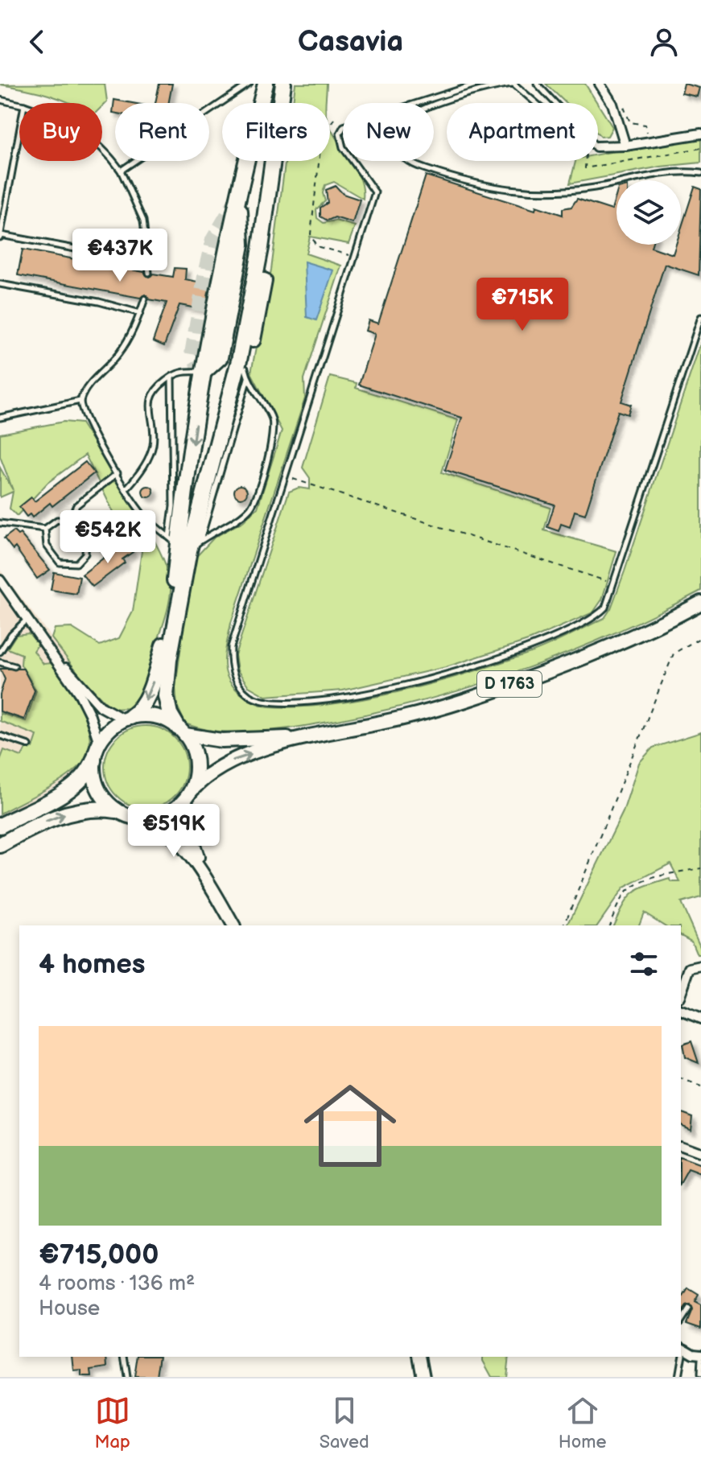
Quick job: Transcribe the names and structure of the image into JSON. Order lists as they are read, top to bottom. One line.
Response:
{"streets":{"main road":["D 1763"]},"page":{"header":"Casavia","chip":["Buy","Rent","Filters","New","Apartment"],"price":["€437K","€715K","€542K","€519K"],"heading":"4 homes","list":[{"name":"€715,000","note":"4 rooms · 136 m² · House"}],"tabs":["Map","Saved","Home"]}}
